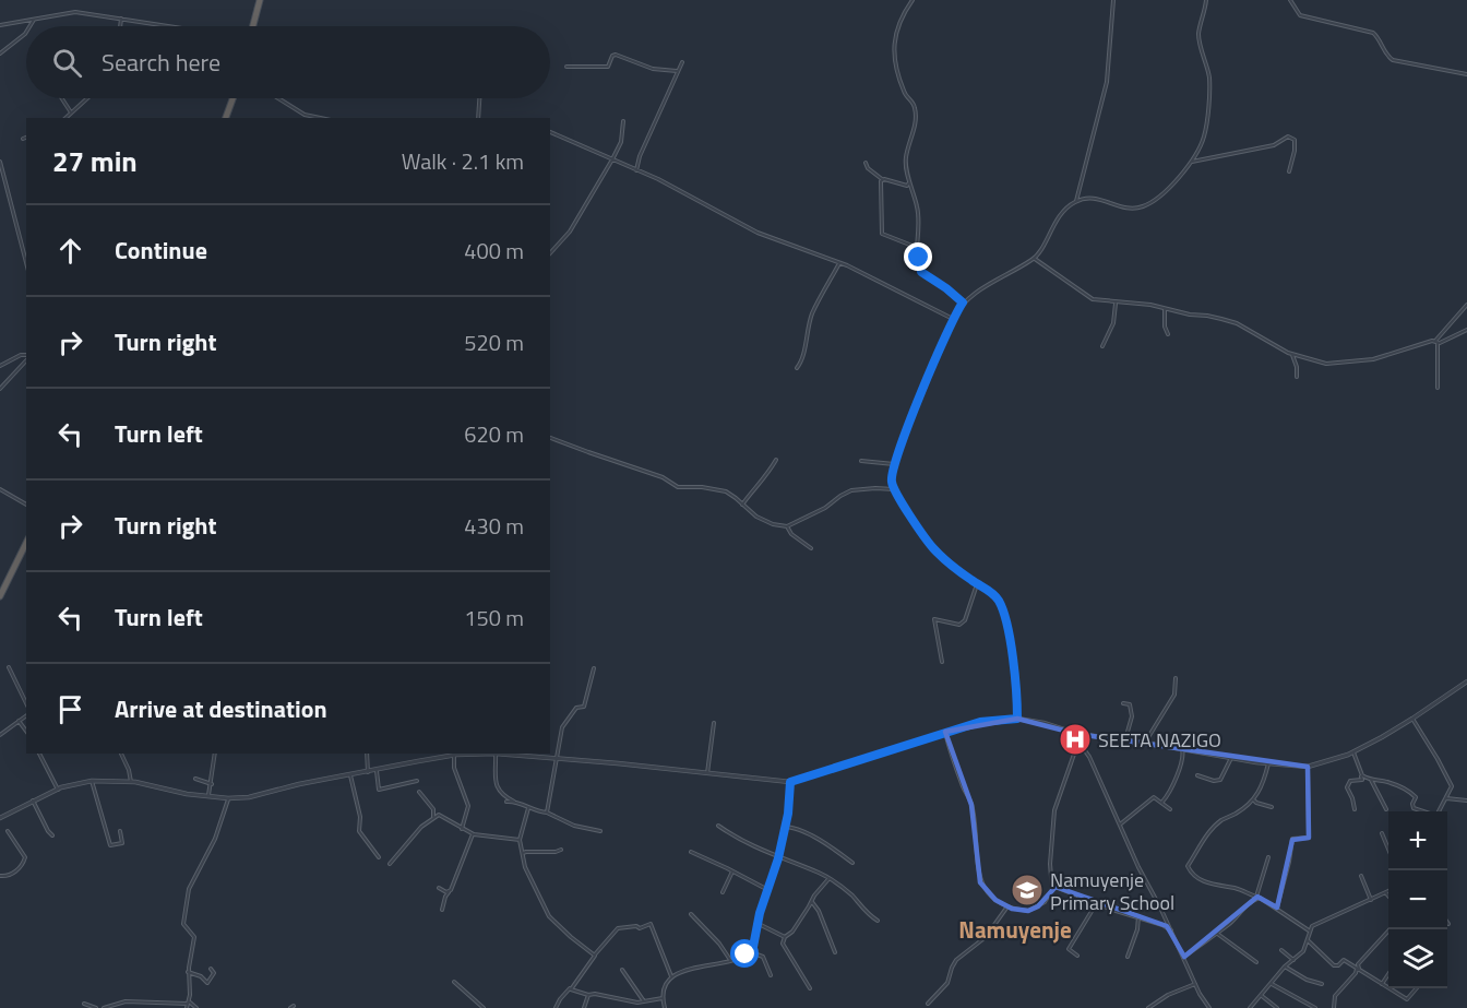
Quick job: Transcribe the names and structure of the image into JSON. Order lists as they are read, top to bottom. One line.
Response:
{"districts":["Namuyenje"],"places":{"hospital":["SEETA NAZIGO"],"school or university":["Namuyenje Primary School"]},"page":{"search":"Search here","heading":["27 min","Walk · 2.1 km"],"list":[["Continue","400 m"],["Turn right","520 m"],["Turn left","620 m"],["Turn right","430 m"],["Turn left","150 m"],"Arrive at destination"],"map_buttons":["+","−"]}}
